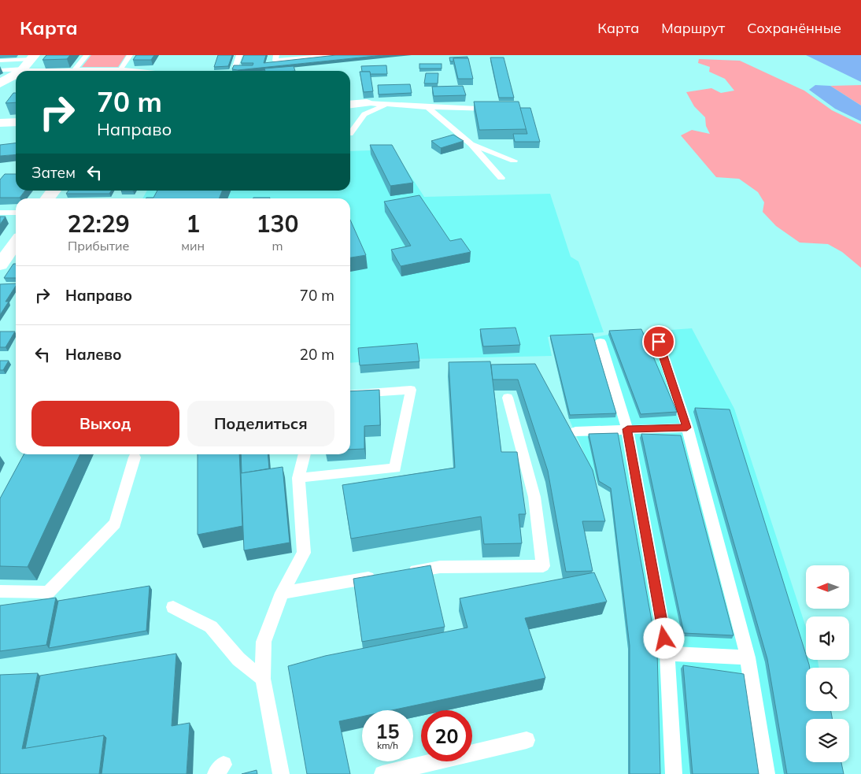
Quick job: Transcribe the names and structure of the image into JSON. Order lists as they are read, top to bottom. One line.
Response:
{"north":"left","page":{"header":"Карта","nav":["Карта","Маршрут","Сохранённые"],"turn":["70 m","Направо"],"then":"Затем","eta":["22:29","Прибытие","1","мин","130","m"],"list":[{"name":"Направо","value":"70 m"},{"name":"Налево","value":"20 m"}],"buttons":["Выход","Поделиться"],"speed":"15 km/h","limit":"20"}}
